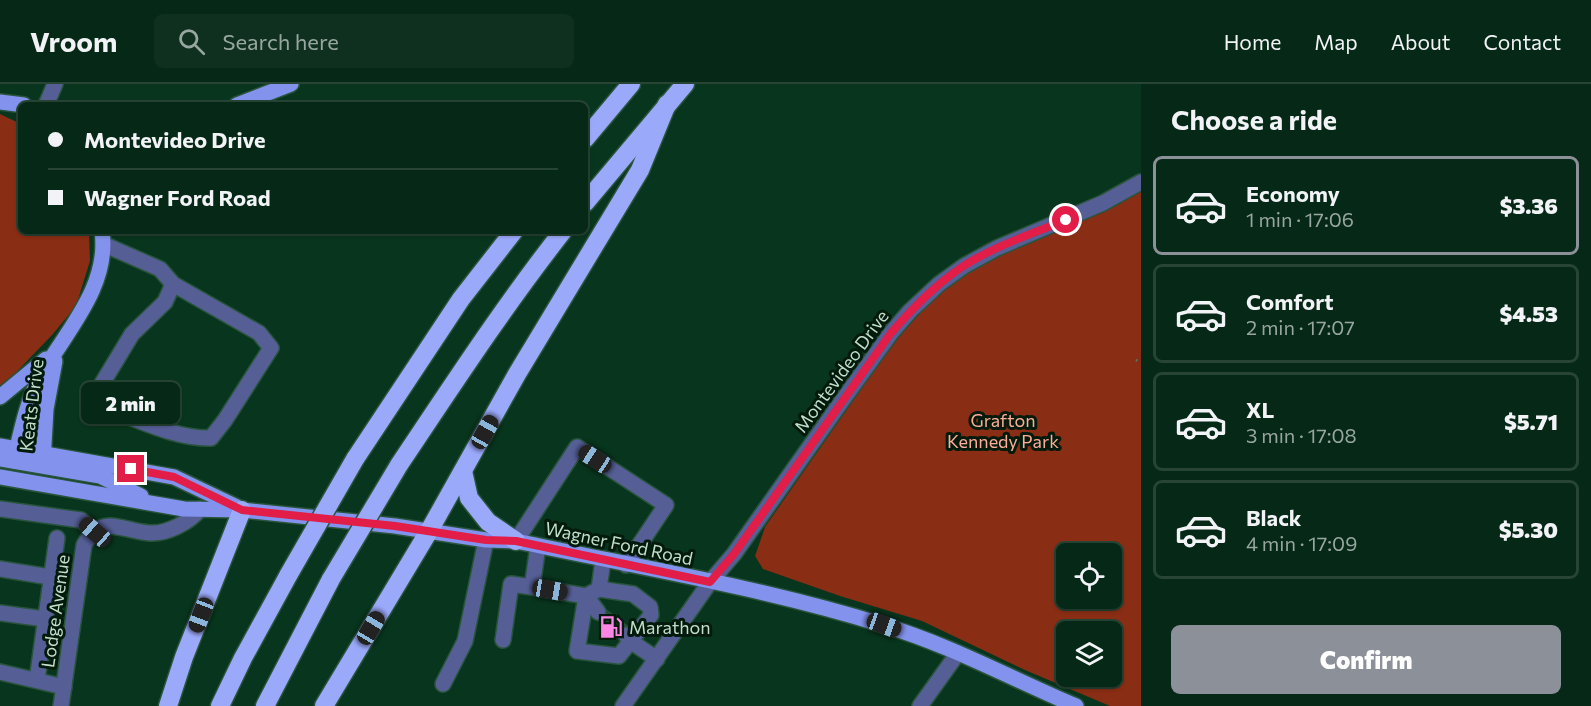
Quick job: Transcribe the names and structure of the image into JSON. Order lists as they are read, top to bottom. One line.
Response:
{"streets":{"main road":["Keats Drive","Wagner Ford Road"],"street":["Montevideo Drive","Lodge Avenue"]},"crossings":[["Montevideo Drive","Wagner Ford Road"],["Keats Drive","Wagner Ford Road"]],"parks":["Grafton Kennedy Park"],"places":{"fuel station":["Marathon"]},"page":{"header":"Vroom","search":"Search here","nav":["Home","Map","About","Contact"],"heading":"Choose a ride","banner":["Montevideo Drive","Wagner Ford Road"],"list":[{"name":"Economy","note":"1 min · 17:06","value":"$3.36"},{"name":"Comfort","note":"2 min · 17:07","value":"$4.53"},{"name":"XL","note":"3 min · 17:08","value":"$5.71"},{"name":"Black","note":"4 min · 17:09","value":"$5.30"}],"bubble":"2 min","buttons":"Confirm"}}
